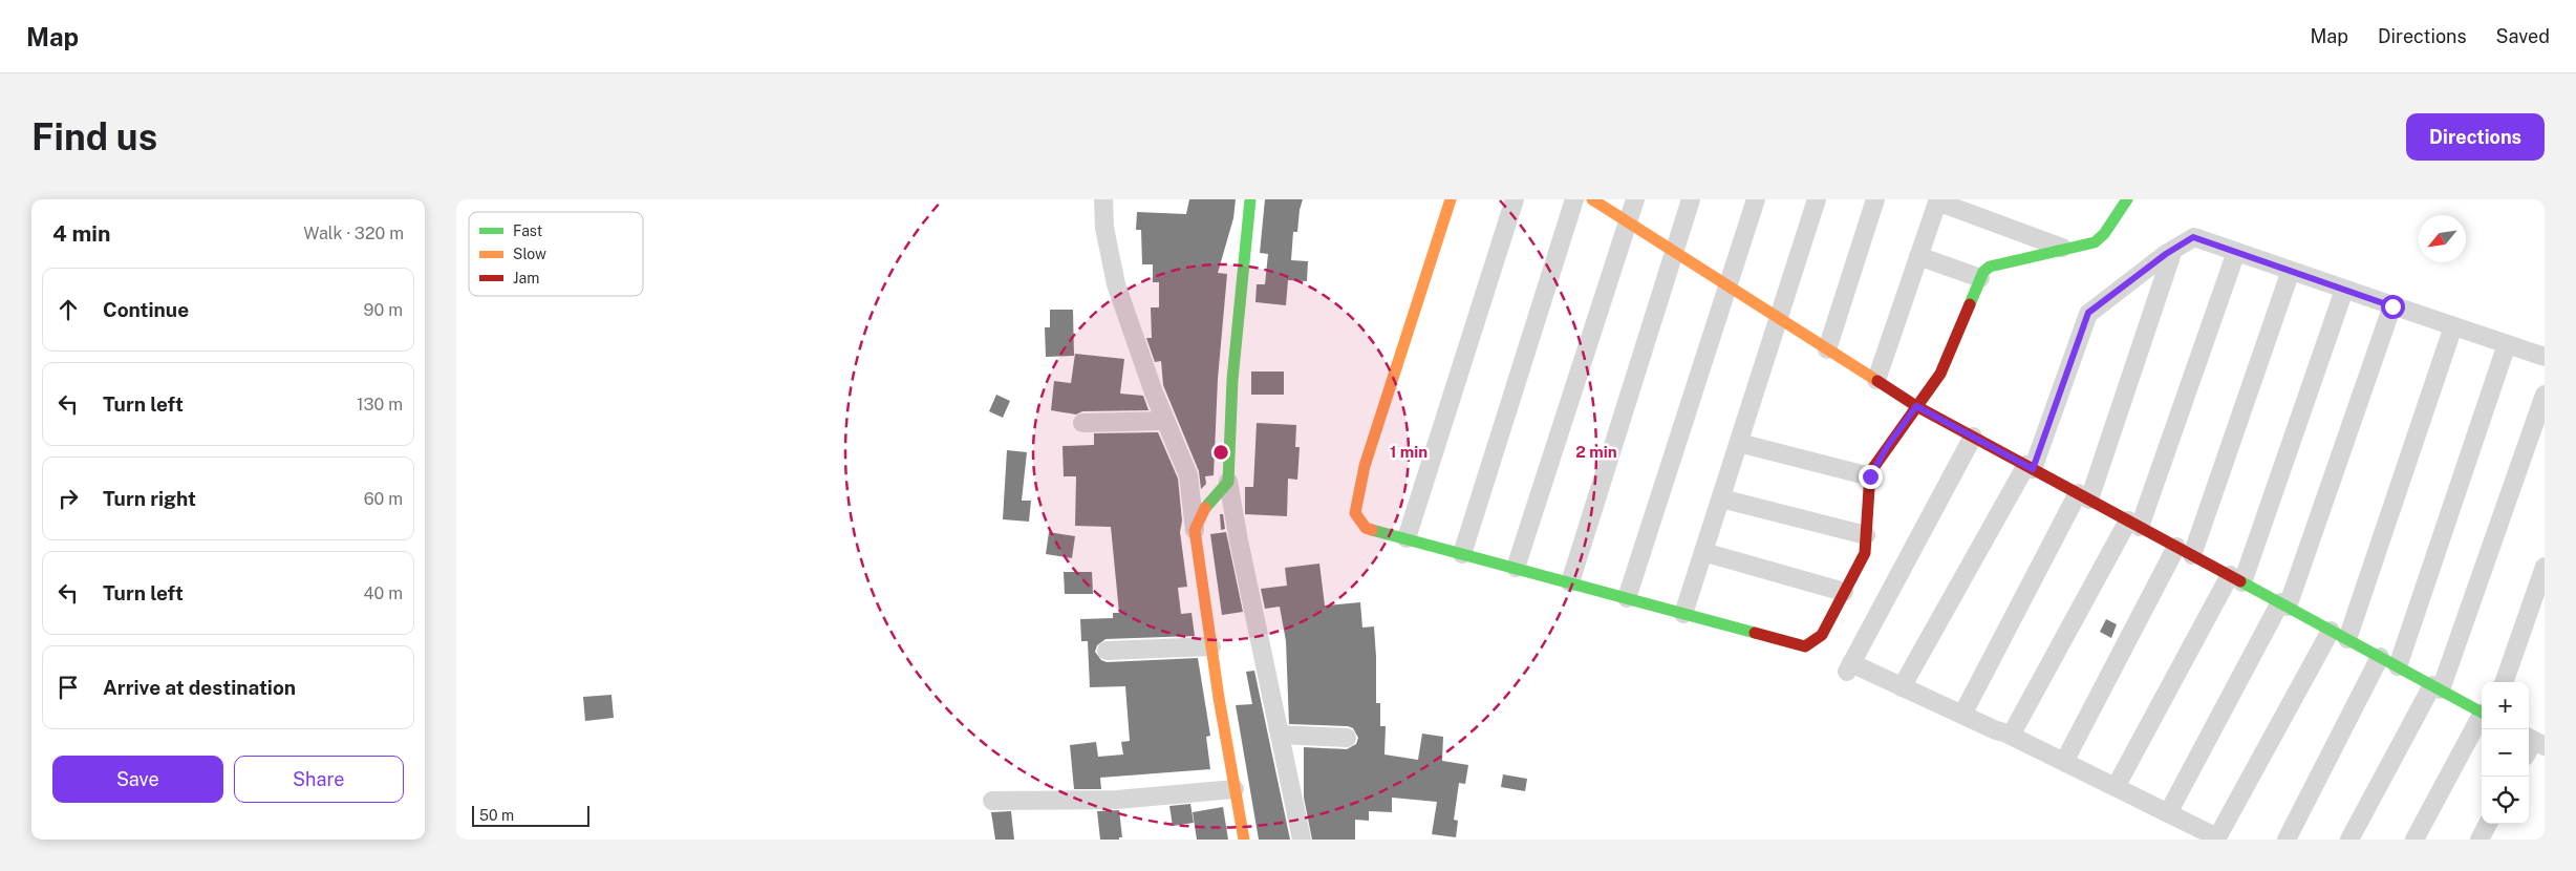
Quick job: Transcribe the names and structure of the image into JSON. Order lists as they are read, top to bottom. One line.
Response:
{"legend":["Fast","Slow","Jam"],"scale_bar":"50 m","north":"bottom left","page":{"header":"Map","nav":["Map","Directions","Saved"],"buttons":["Directions",["Save","Share"]],"title":"Find us","heading":["4 min","Walk · 320 m"],"list":[["Continue","90 m"],["Turn left","130 m"],["Turn right","60 m"],["Turn left","40 m"],"Arrive at destination"],"map_buttons":["+","−"],"scale":"50 m"},"rings":["1 min","2 min"]}
